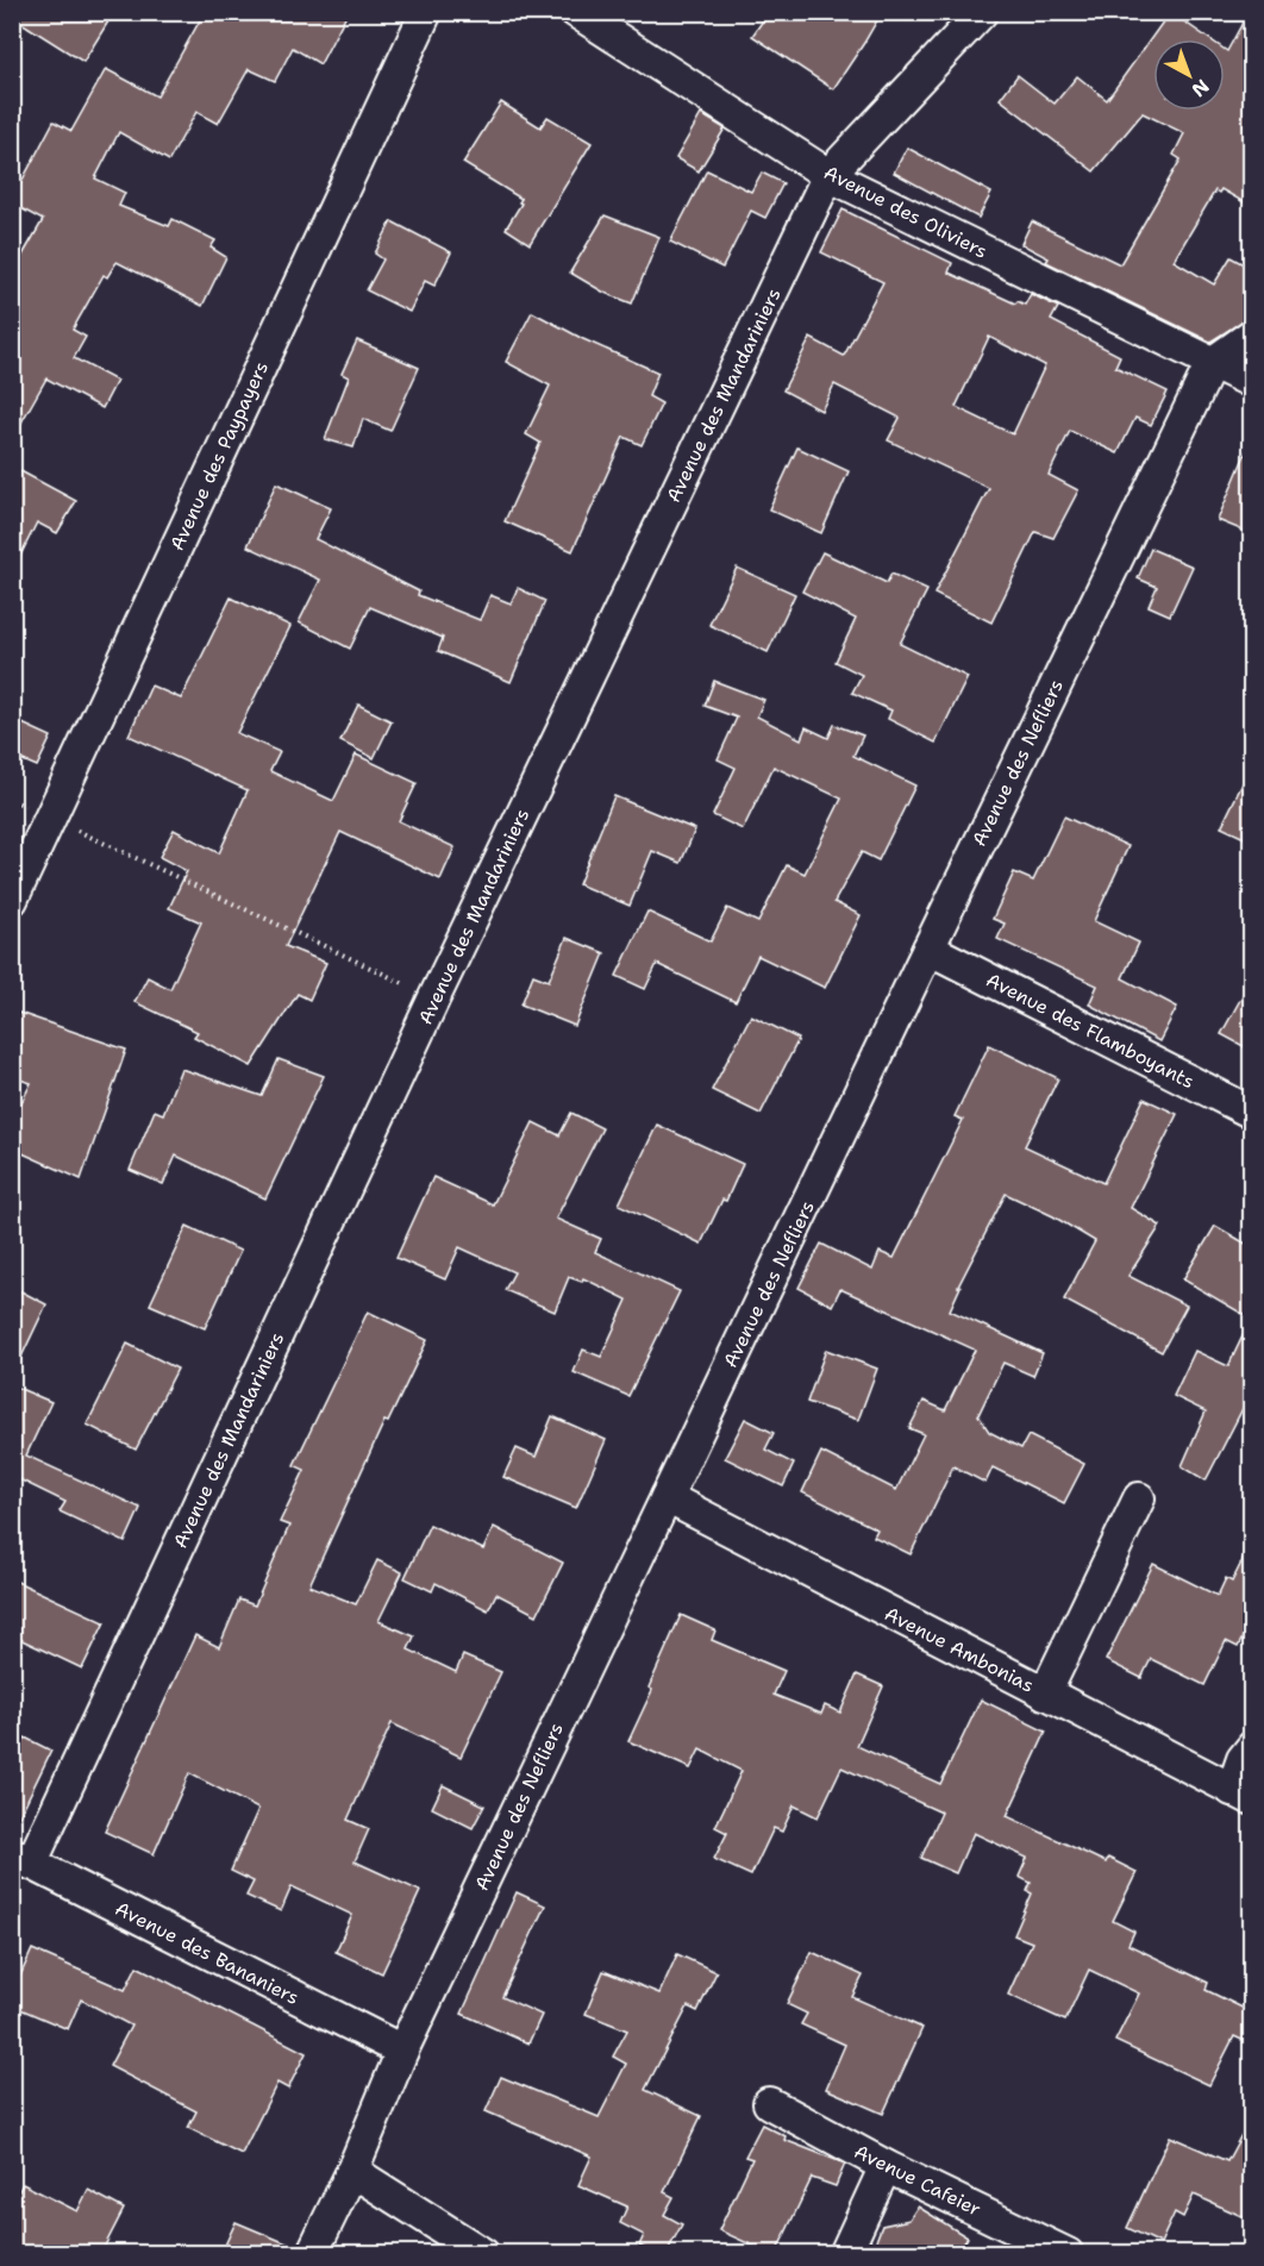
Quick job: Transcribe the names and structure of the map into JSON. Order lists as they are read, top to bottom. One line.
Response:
{"streets":{"street":["Avenue des Oliviers","Avenue des Mandariniers","Avenue des Paypayers","Avenue des Nefliers","Avenue des Flamboyants","Avenue Ambonias","Avenue des Bananiers","Avenue Cafeier"]},"crossings":[["Avenue des Oliviers","Avenue des Mandariniers"],["Avenue des Oliviers","Avenue des Nefliers"],["Avenue des Mandariniers","Avenue des Bananiers"],["Avenue des Nefliers","Avenue des Flamboyants"],["Avenue des Nefliers","Avenue Ambonias"],["Avenue des Nefliers","Avenue des Bananiers"]],"north":"bottom right"}
